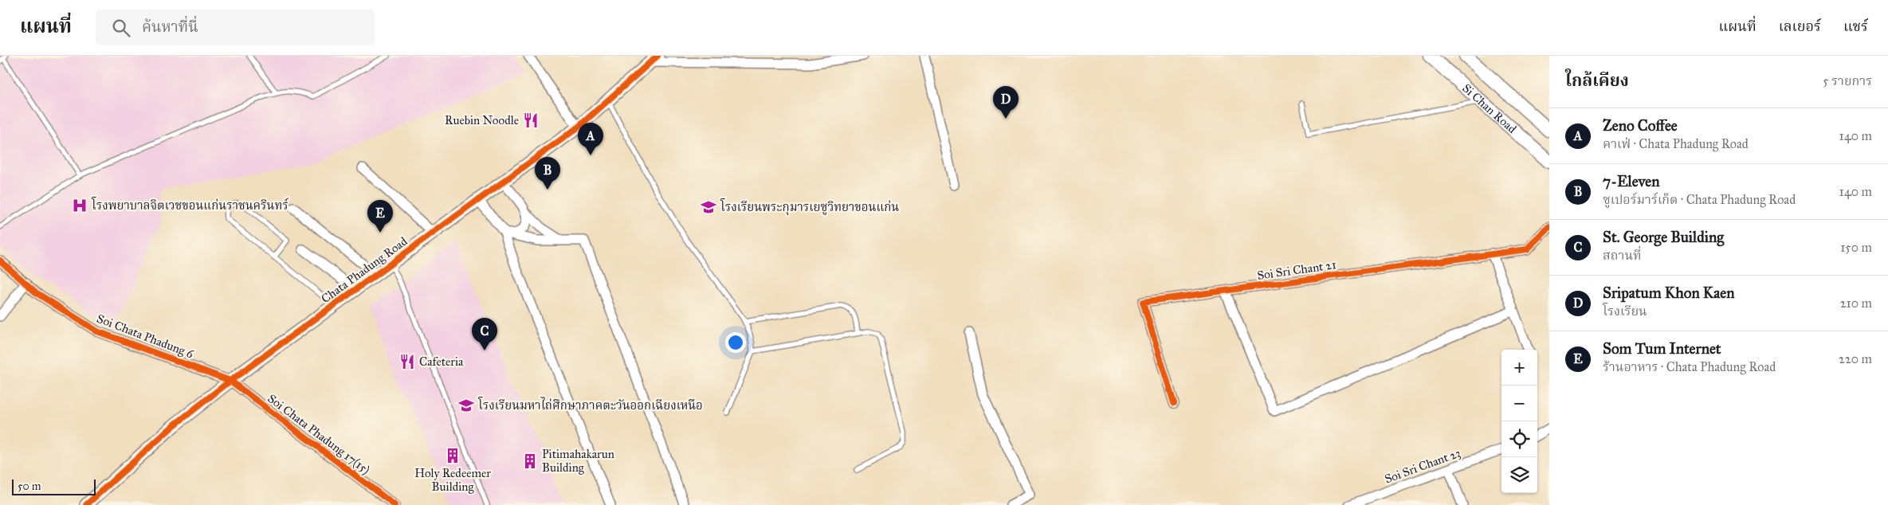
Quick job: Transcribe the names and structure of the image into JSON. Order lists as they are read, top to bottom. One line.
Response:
{"streets":{"main road":["Si Chan Road"],"street":["Chata Phadung Road","Soi Sri Chant 21","Soi Chata Phadung 6","Soi Chata Phadung 17(15)","Soi Sri Chant 23"]},"crossings":[["Chata Phadung Road","Soi Chata Phadung 6"],["Chata Phadung Road","Soi Chata Phadung 17(15)"],["Soi Chata Phadung 6","Soi Chata Phadung 17(15)"]],"places":{"restaurant":["Ruebin Noodle","Cafeteria"],"hospital":["โรงพยาบาลจิตเวชขอนแก่นราชนครินทร์"],"school or university":["โรงเรียนพระกุมารเยซูวิทยาขอนแก่น","โรงเรียนมหาไถ่ศึกษาภาคตะวันออกเฉียงเหนือ"],"building":["Holy Redeemer Building","Pitimahakarun Building"]},"scale_bar":"50 m","page":{"header":"แผนที่","search":"ค้นหาที่นี่","nav":["แผนที่","เลเยอร์","แชร์"],"heading":["ใกล้เคียง","5 รายการ"],"pins":["D","A","B","E","C"],"list":[{"mark":"A","name":"Zeno Coffee","note":"คาเฟ่ · Chata Phadung Road","value":"140 m"},{"mark":"B","name":"7-Eleven","note":"ซูเปอร์มาร์เก็ต · Chata Phadung Road","value":"140 m"},{"mark":"C","name":"St. George Building","note":"สถานที่","value":"150 m"},{"mark":"D","name":"Sripatum Khon Kaen","note":"โรงเรียน","value":"210 m"},{"mark":"E","name":"Som Tum Internet","note":"ร้านอาหาร · Chata Phadung Road","value":"220 m"}],"map_buttons":["+","−"],"scale":"50 m"}}
